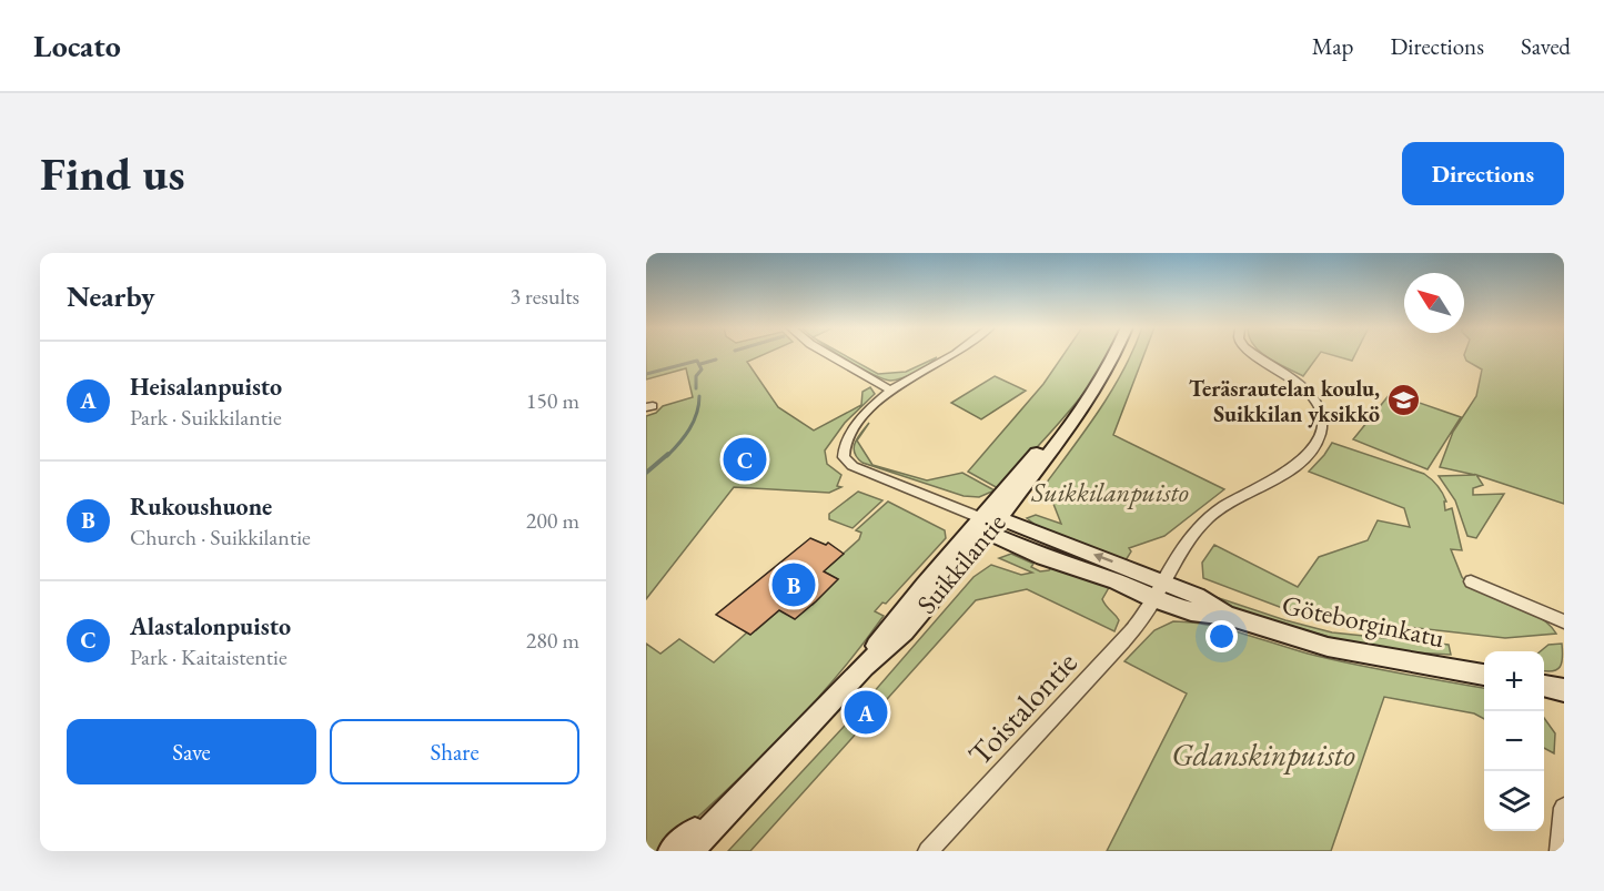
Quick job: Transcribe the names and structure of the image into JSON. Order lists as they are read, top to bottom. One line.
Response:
{"streets":{"main road":["Suikkilantie","Göteborginkatu"],"street":["Toistalontie"]},"crossings":[["Suikkilantie","Göteborginkatu"],["Göteborginkatu","Toistalontie"]],"parks":["Suikkilanpuisto","Gdanskinpuisto"],"places":{"school or university":["Teräsrautelan koulu, Suikkilan yksikkö"]},"north":"top left","page":{"header":"Locato","nav":["Map","Directions","Saved"],"buttons":["Directions",["Save","Share"]],"title":"Find us","heading":["Nearby","3 results"],"list":[{"mark":"A","name":"Heisalanpuisto","note":"Park · Suikkilantie","value":"150 m"},{"mark":"B","name":"Rukoushuone","note":"Church · Suikkilantie","value":"200 m"},{"mark":"C","name":"Alastalonpuisto","note":"Park · Kaitaistentie","value":"280 m"}],"pins":["C","B","A"],"map_buttons":["+","−"]}}
